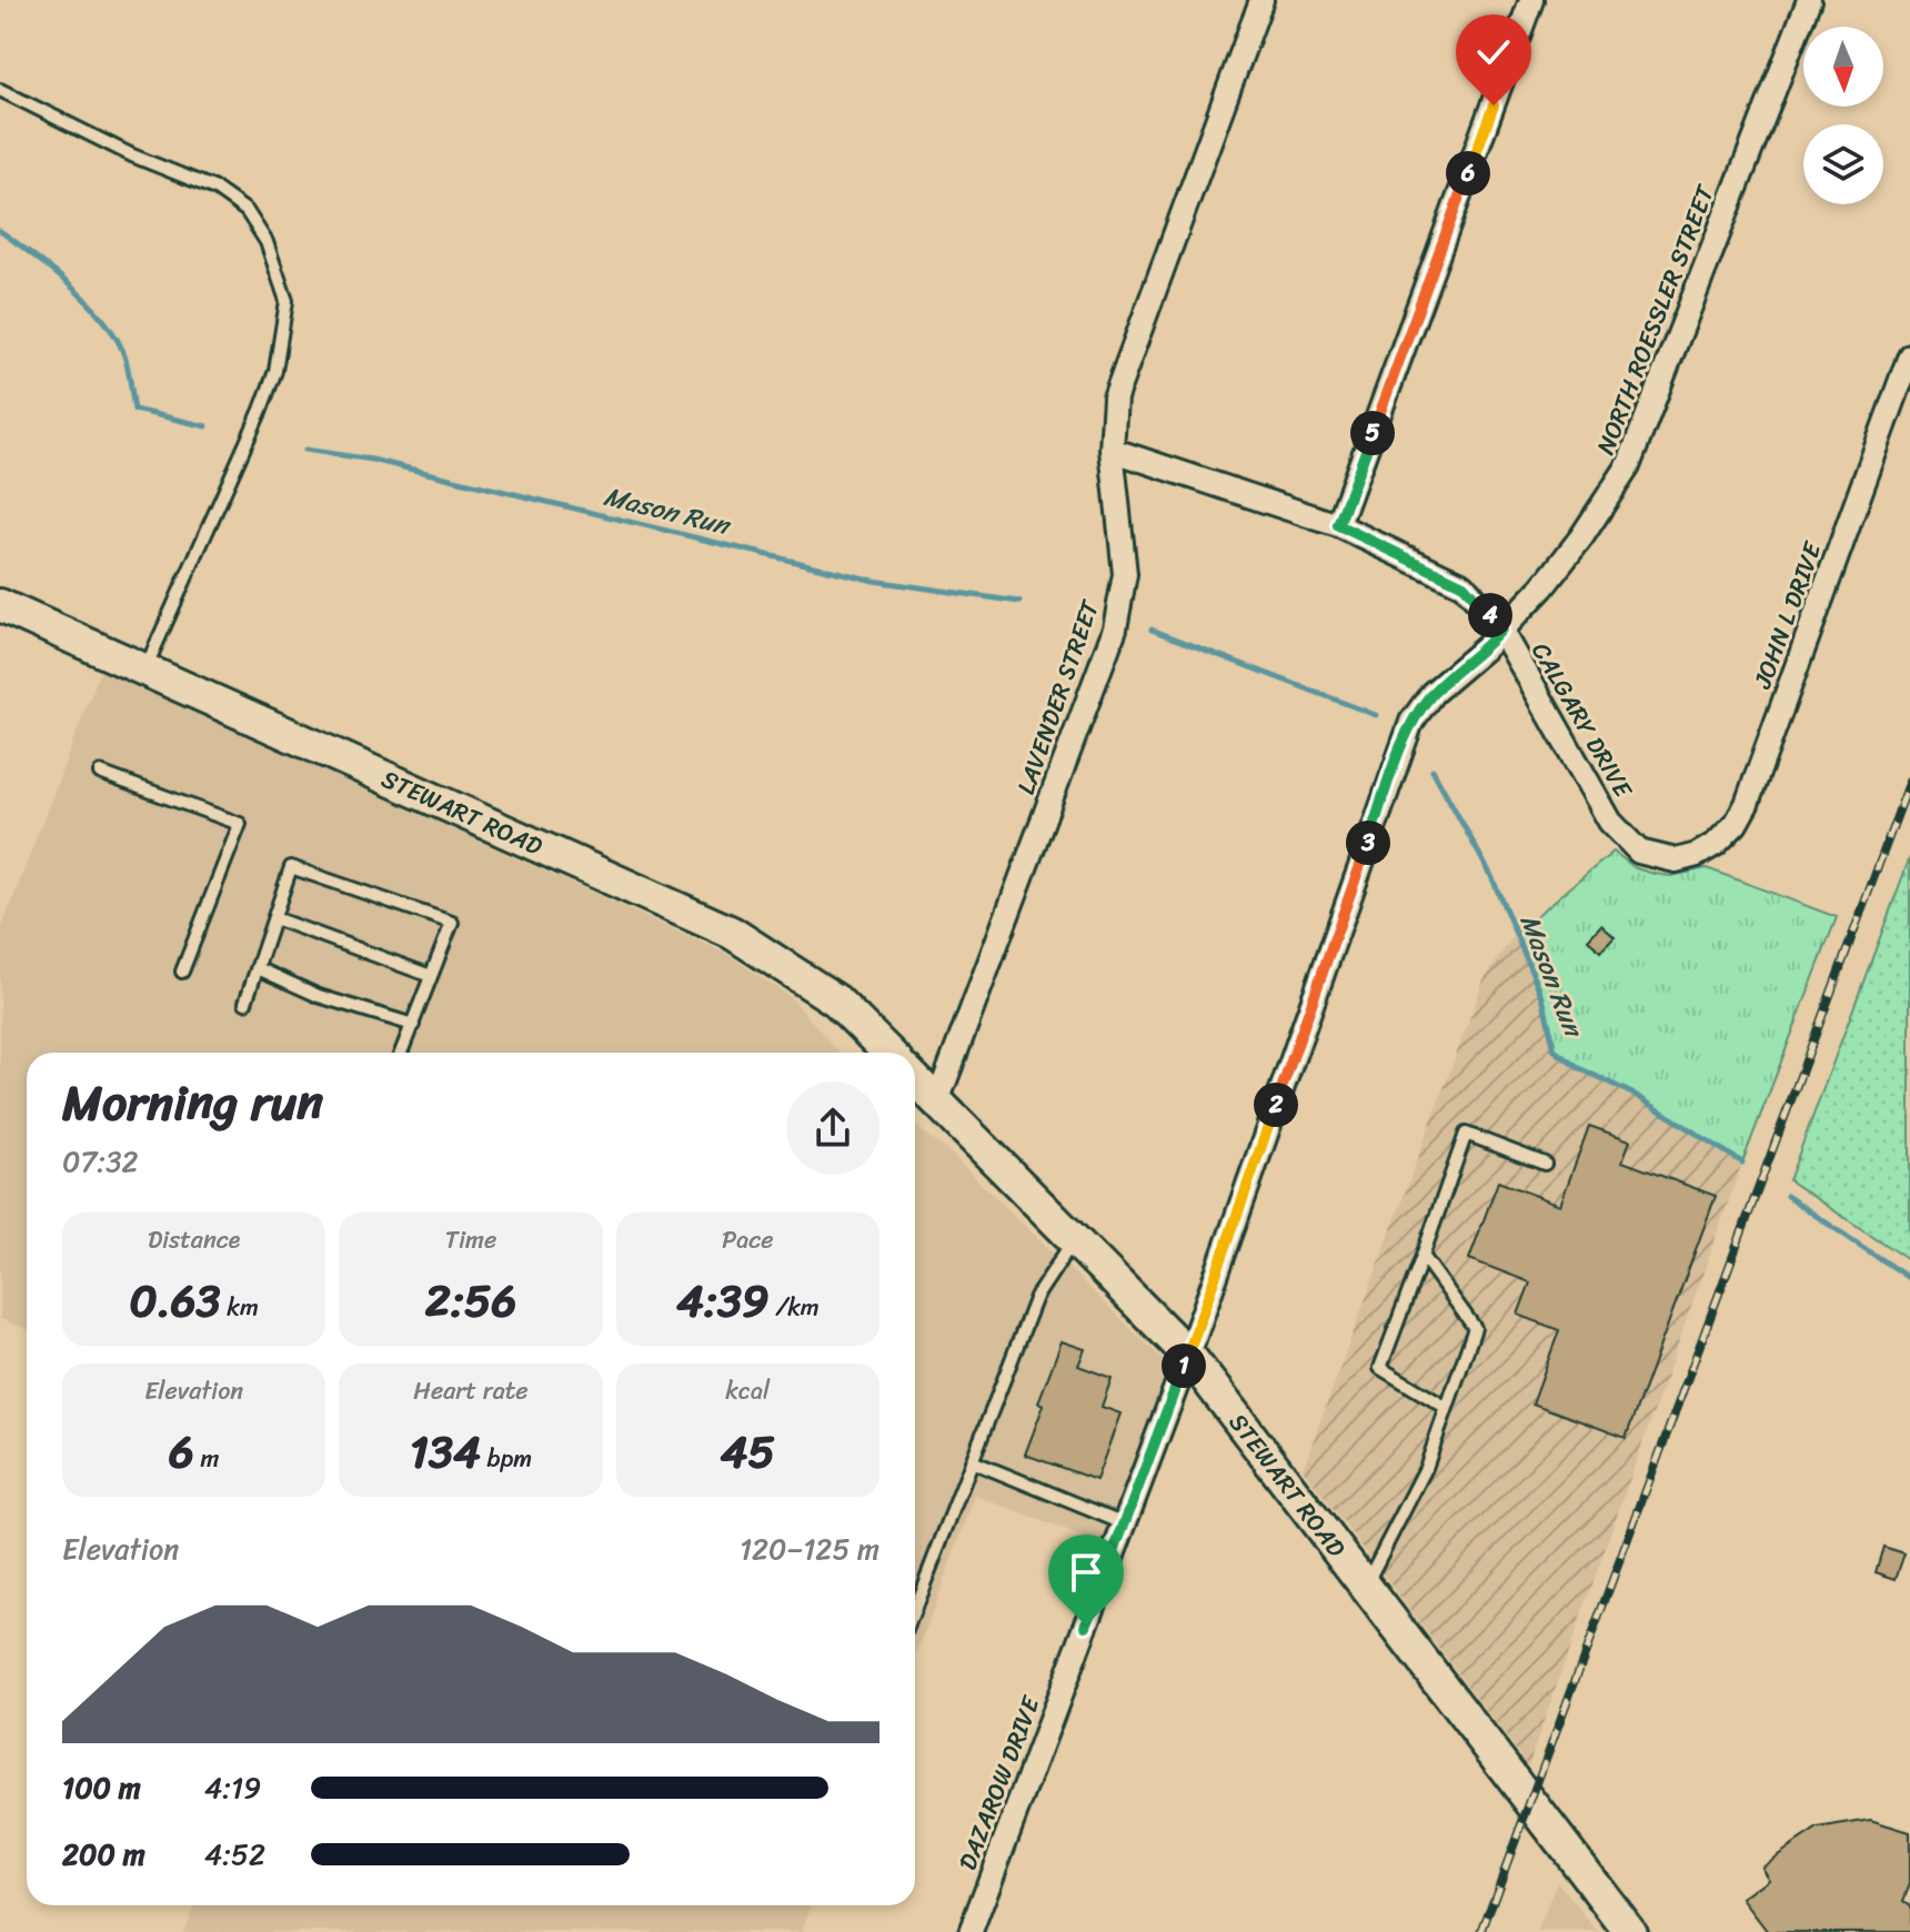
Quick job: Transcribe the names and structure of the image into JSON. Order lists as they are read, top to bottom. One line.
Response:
{"streets":{"street":["NORTH ROESSLER STREET","JOHN L DRIVE","LAVENDER STREET","CALGARY DRIVE","STEWART ROAD","DAZAROW DRIVE"]},"crossings":[["NORTH ROESSLER STREET","CALGARY DRIVE"],["NORTH ROESSLER STREET","STEWART ROAD"],["NORTH ROESSLER STREET","DAZAROW DRIVE"],["JOHN L DRIVE","CALGARY DRIVE"],["LAVENDER STREET","CALGARY DRIVE"],["LAVENDER STREET","STEWART ROAD"],["STEWART ROAD","DAZAROW DRIVE"]],"water":["Mason Run"],"north":"bottom","page":{"pins":["6","5","4","3","2","1"],"heading":["Morning run","07:32"],"stats":[["Distance","0.63 km"],["Time","2:56"],["Pace","4:39 /km"],["Elevation","6 m"],["Heart rate","134 bpm"],["kcal","45"]],"chart":["Elevation","120–125 m"],"list":[{"name":"100 m","note":"4:19"},{"name":"200 m","note":"4:52"}]}}
